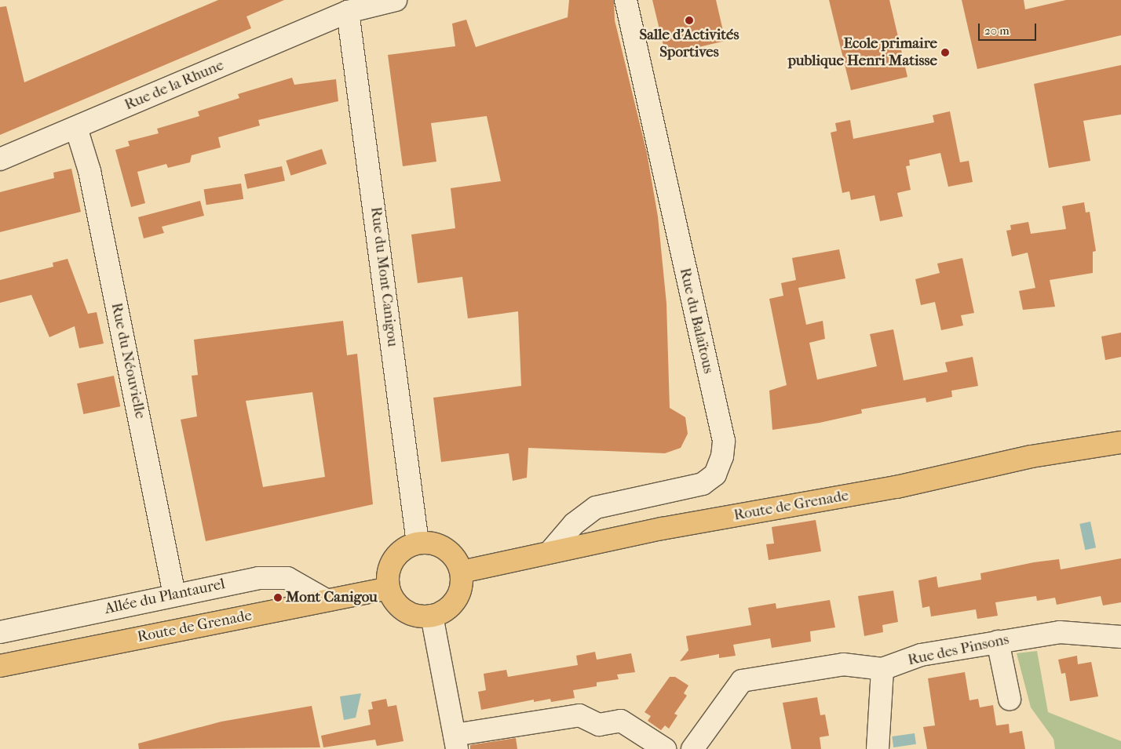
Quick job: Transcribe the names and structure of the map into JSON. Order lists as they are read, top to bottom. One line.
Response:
{"streets":{"main road":["Route de Grenade"],"street":["Rue de la Rhune","Rue du Mont Canigou","Rue du Balaïtous","Rue du Néouvielle","Allée du Plantaurel","Rue des Pinsons"]},"crossings":[["Rue de la Rhune","Rue du Mont Canigou"],["Rue de la Rhune","Rue du Néouvielle"],["Rue du Mont Canigou","Route de Grenade"],["Rue du Balaïtous","Route de Grenade"],["Rue du Néouvielle","Allée du Plantaurel"],["Route de Grenade","Allée du Plantaurel"]],"places":["Salle d'Activités Sportives","Ecole primaire publique Henri Matisse","Mont Canigou"],"scale_bar":"20 m"}
